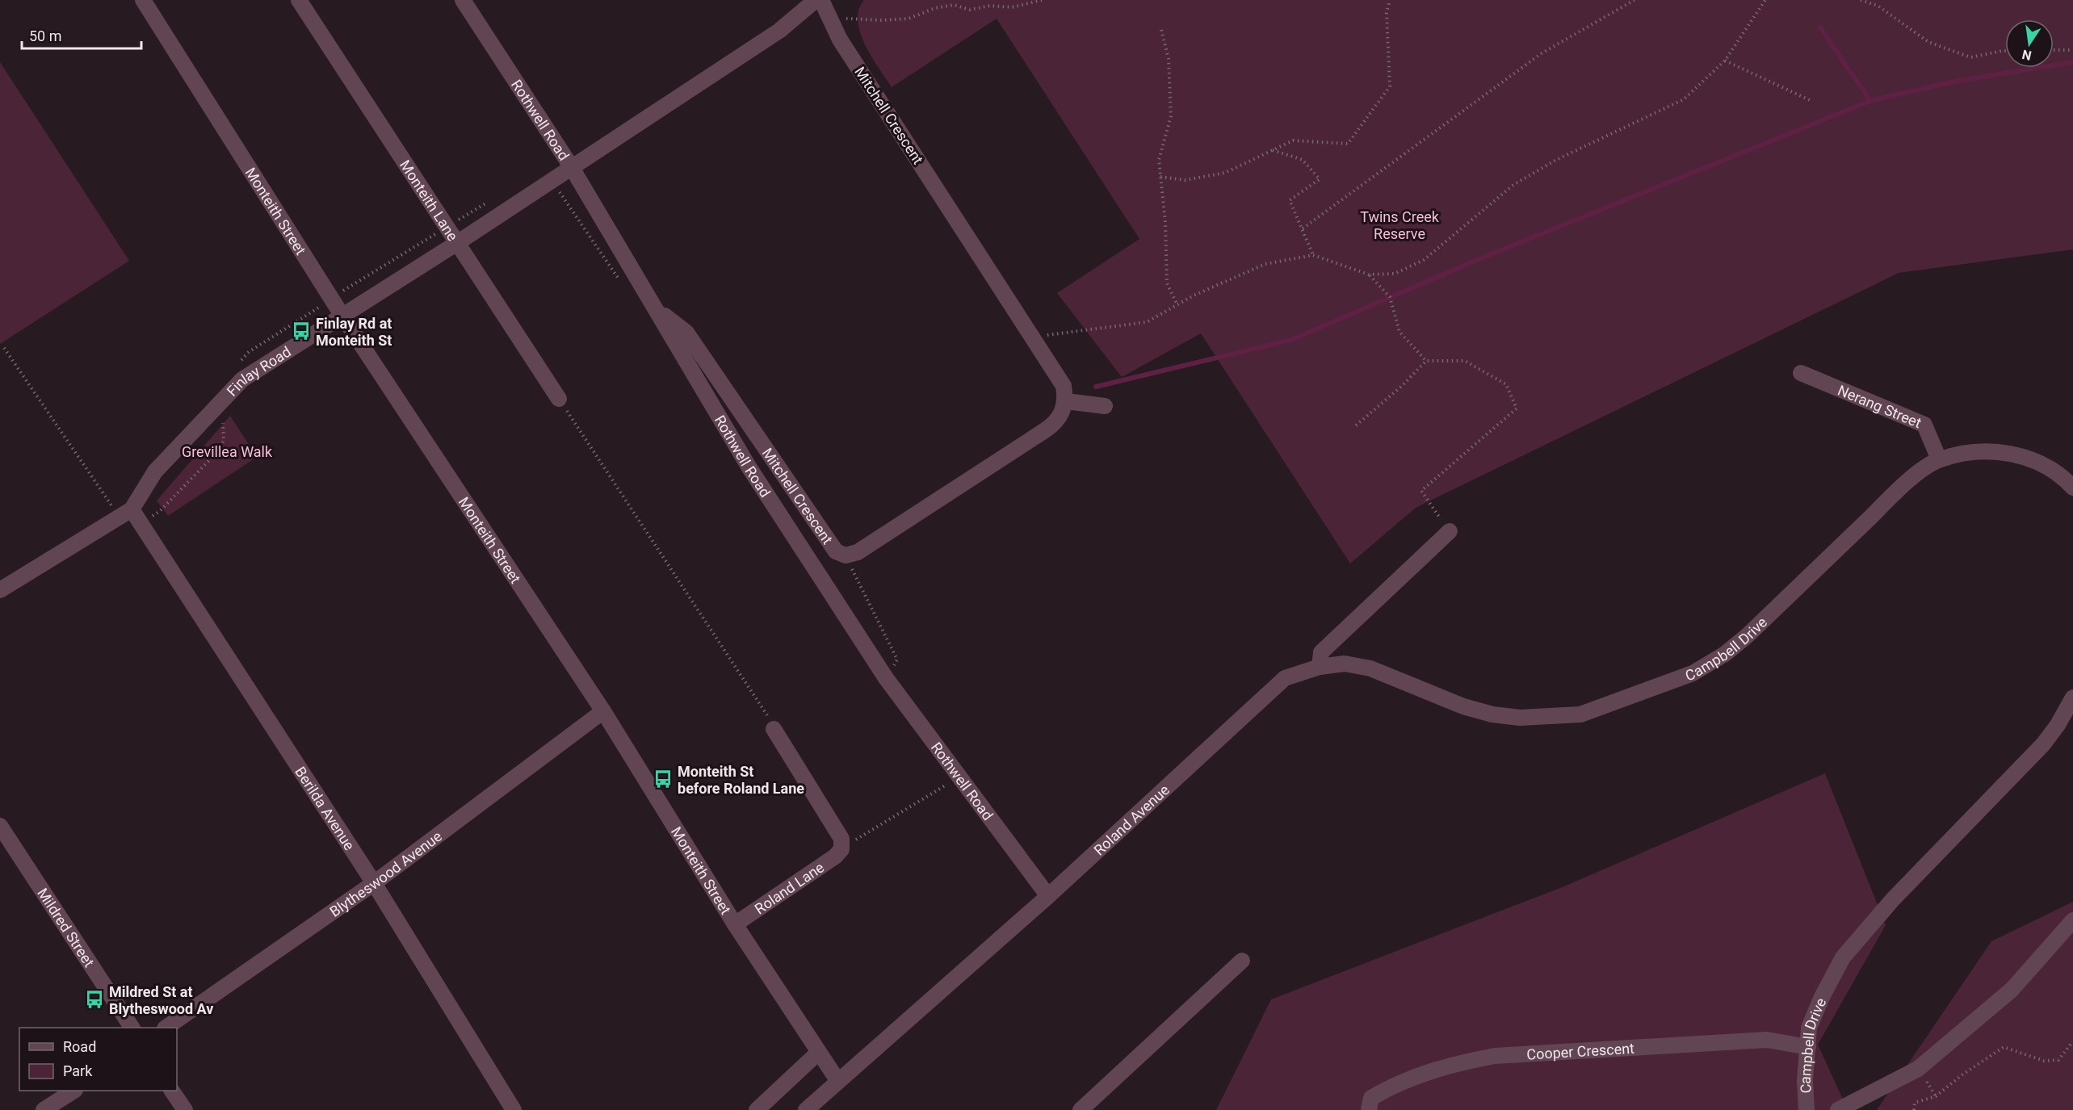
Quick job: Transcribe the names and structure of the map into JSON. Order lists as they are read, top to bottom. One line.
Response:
{"streets":{"street":["Mitchell Crescent","Rothwell Road","Monteith Lane","Monteith Street","Finlay Road","Nerang Street","Campbell Drive","Berilda Avenue","Roland Avenue","Blytheswood Avenue","Roland Lane","Mildred Street","Cooper Crescent"]},"crossings":[["Mitchell Crescent","Rothwell Road"],["Rothwell Road","Finlay Road"],["Rothwell Road","Roland Avenue"],["Monteith Lane","Finlay Road"],["Monteith Street","Finlay Road"],["Monteith Street","Roland Avenue"],["Monteith Street","Blytheswood Avenue"],["Monteith Street","Roland Lane"],["Finlay Road","Berilda Avenue"],["Nerang Street","Campbell Drive"],["Campbell Drive","Roland Avenue"],["Campbell Drive","Cooper Crescent"],["Berilda Avenue","Blytheswood Avenue"]],"parks":["Twins Creek Reserve","Grevillea Walk"],"places":{"bus stop":["Finlay Rd at Monteith St","Monteith St before Roland Lane","Mildred St at Blytheswood Av"]},"legend":["Road","Park"],"scale_bar":"50 m","north":"bottom"}
